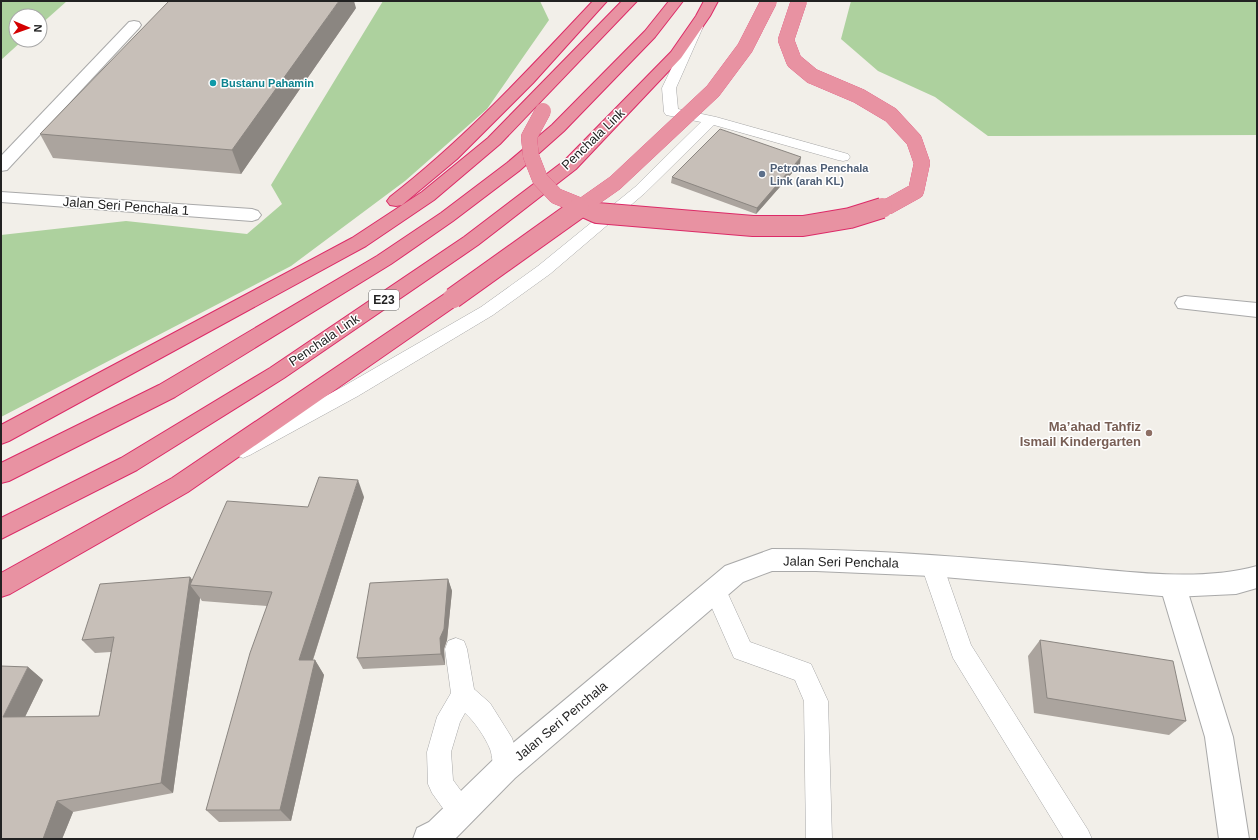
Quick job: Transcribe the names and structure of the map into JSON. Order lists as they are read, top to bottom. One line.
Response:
{"streets":{"highway":["Penchala Link","E23"],"street":["Jalan Seri Penchala 1","Jalan Seri Penchala"]},"places":["Bustanu Pahamin","Petronas Penchala Link (arah KL)","Ma’ahad Tahfiz Ismail Kindergarten"],"north":"right"}
